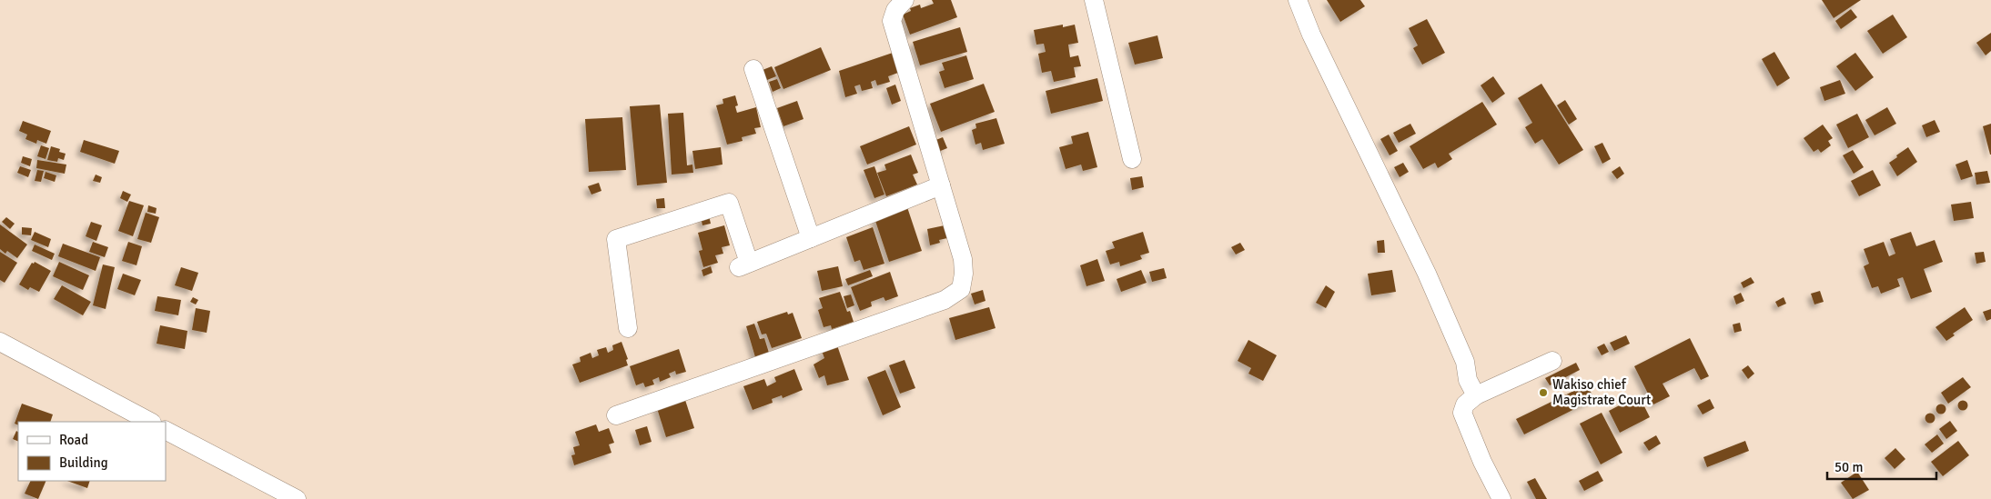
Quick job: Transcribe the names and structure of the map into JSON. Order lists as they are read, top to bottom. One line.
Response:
{"places":["Wakiso chief Magistrate Court"],"legend":["Road","Building"],"scale_bar":"50 m"}
